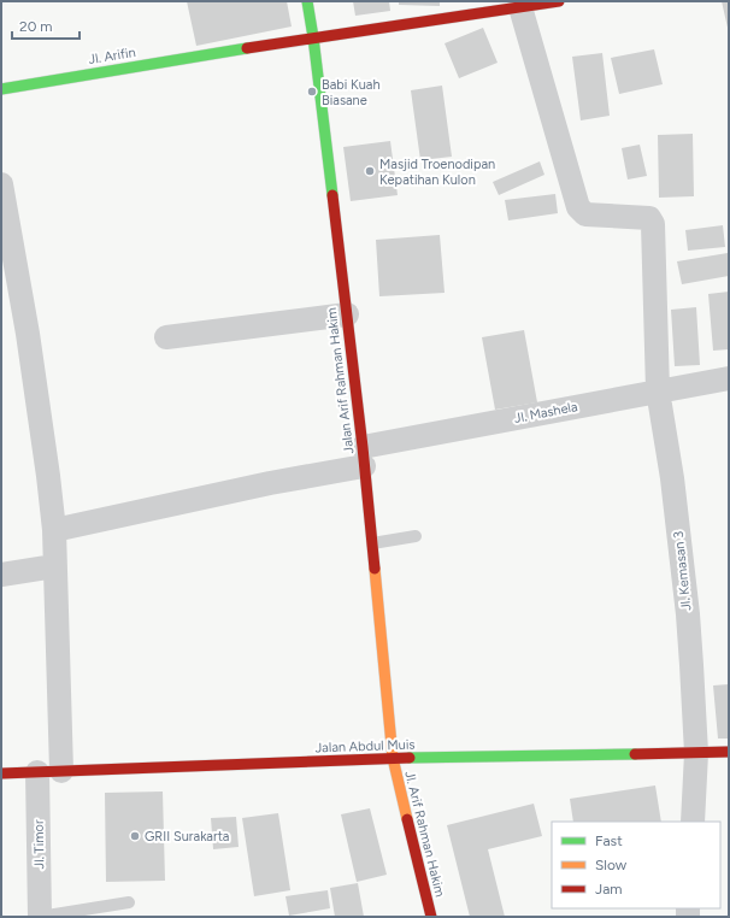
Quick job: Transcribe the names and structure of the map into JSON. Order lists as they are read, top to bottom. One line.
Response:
{"streets":{"main road":["Jl. Arifin","Jalan Arif Rahman Hakim","Jalan Abdul Muis","Jl. Arif Rahman Hakim"],"street":["Jl. Mashela","Jl. Kemasan 3","Jl. Timor"]},"crossings":[["Jl. Arifin","Jalan Arif Rahman Hakim"],["Jl. Arifin","Jl. Kemasan 3"],["Jalan Arif Rahman Hakim","Jl. Mashela"],["Jalan Arif Rahman Hakim","Jalan Abdul Muis"],["Jalan Arif Rahman Hakim","Jl. Arif Rahman Hakim"],["Jl. Mashela","Jl. Kemasan 3"],["Jl. Mashela","Jl. Timor"],["Jl. Kemasan 3","Jalan Abdul Muis"],["Jalan Abdul Muis","Jl. Arif Rahman Hakim"],["Jalan Abdul Muis","Jl. Timor"]],"places":["Babi Kuah Biasane","Masjid Troenodipan Kepatihan Kulon","GRII Surakarta"],"legend":["Fast","Slow","Jam"],"scale_bar":"20 m"}
